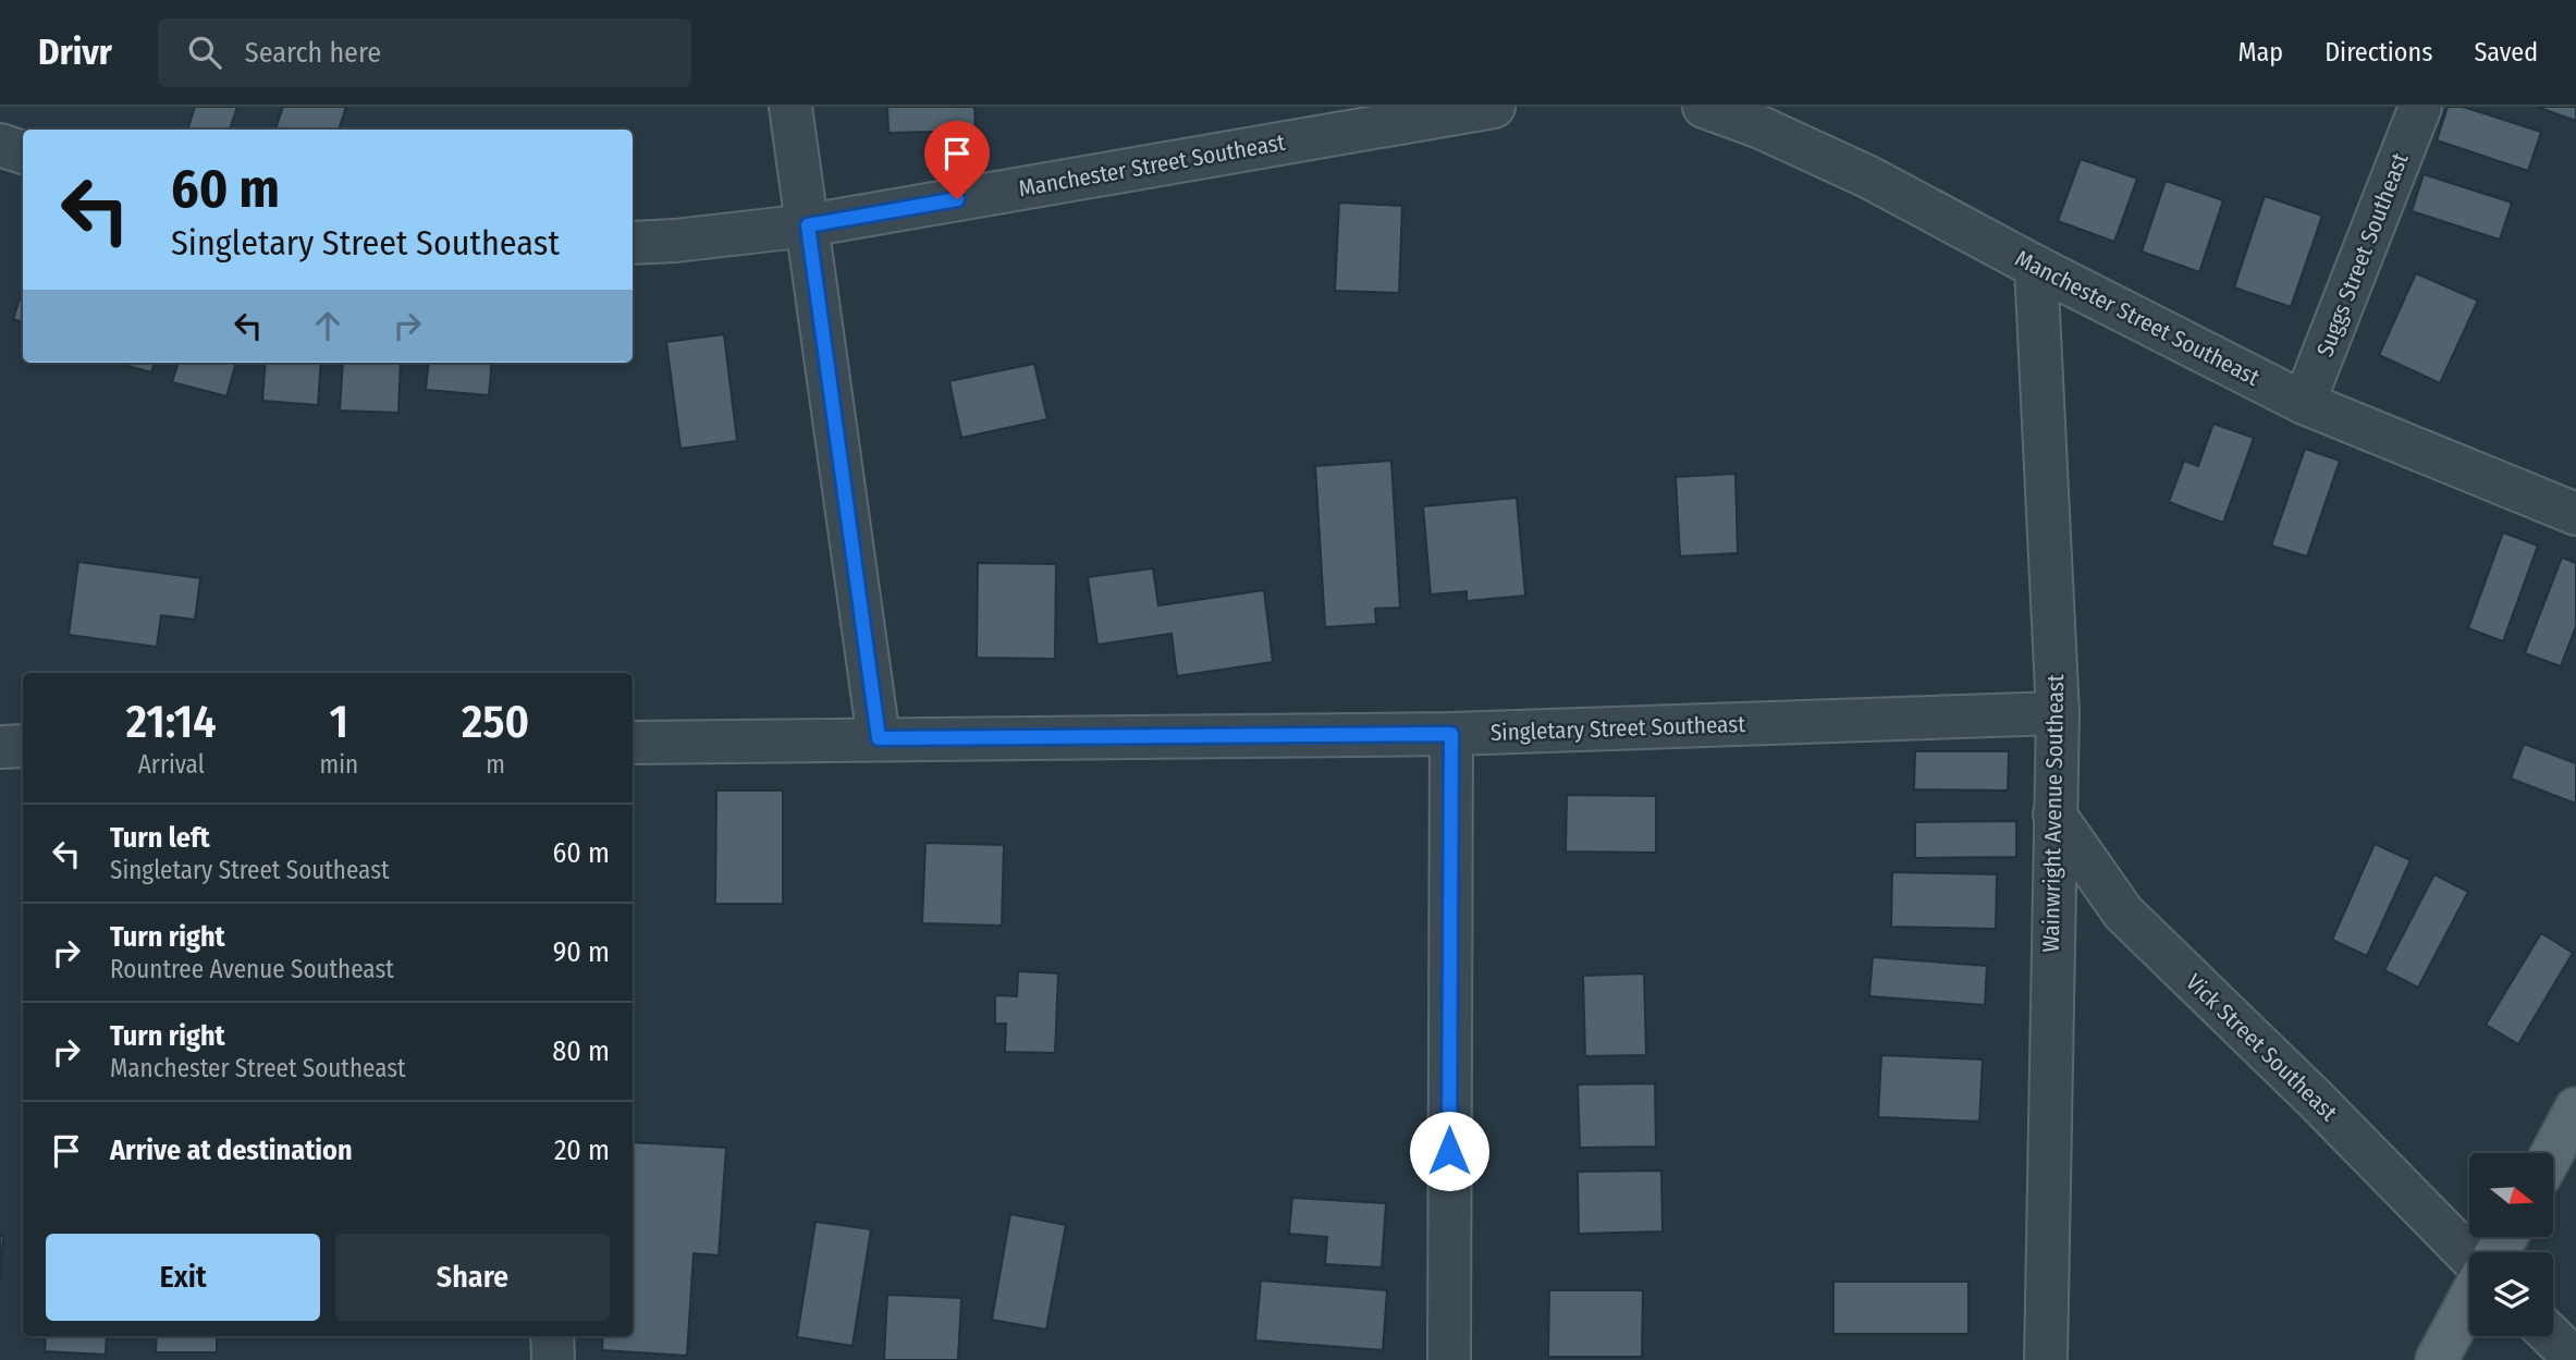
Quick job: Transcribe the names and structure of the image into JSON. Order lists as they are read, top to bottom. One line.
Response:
{"streets":{"street":["Manchester Street Southeast","Suggs Street Southeast","Singletary Street Southeast","Wainwright Avenue Southeast","Vick Street Southeast"]},"crossings":[["Manchester Street Southeast","Suggs Street Southeast"],["Manchester Street Southeast","Wainwright Avenue Southeast"],["Singletary Street Southeast","Wainwright Avenue Southeast"],["Wainwright Avenue Southeast","Vick Street Southeast"]],"north":"right","page":{"header":"Drivr","search":"Search here","nav":["Map","Directions","Saved"],"turn":["60 m","Singletary Street Southeast"],"eta":["21:14","Arrival","1","min","250","m"],"list":[{"name":"Turn left","note":"Singletary Street Southeast","value":"60 m"},{"name":"Turn right","note":"Rountree Avenue Southeast","value":"90 m"},{"name":"Turn right","note":"Manchester Street Southeast","value":"80 m"},{"name":"Arrive at destination","value":"20 m"}],"buttons":["Exit","Share"]}}
